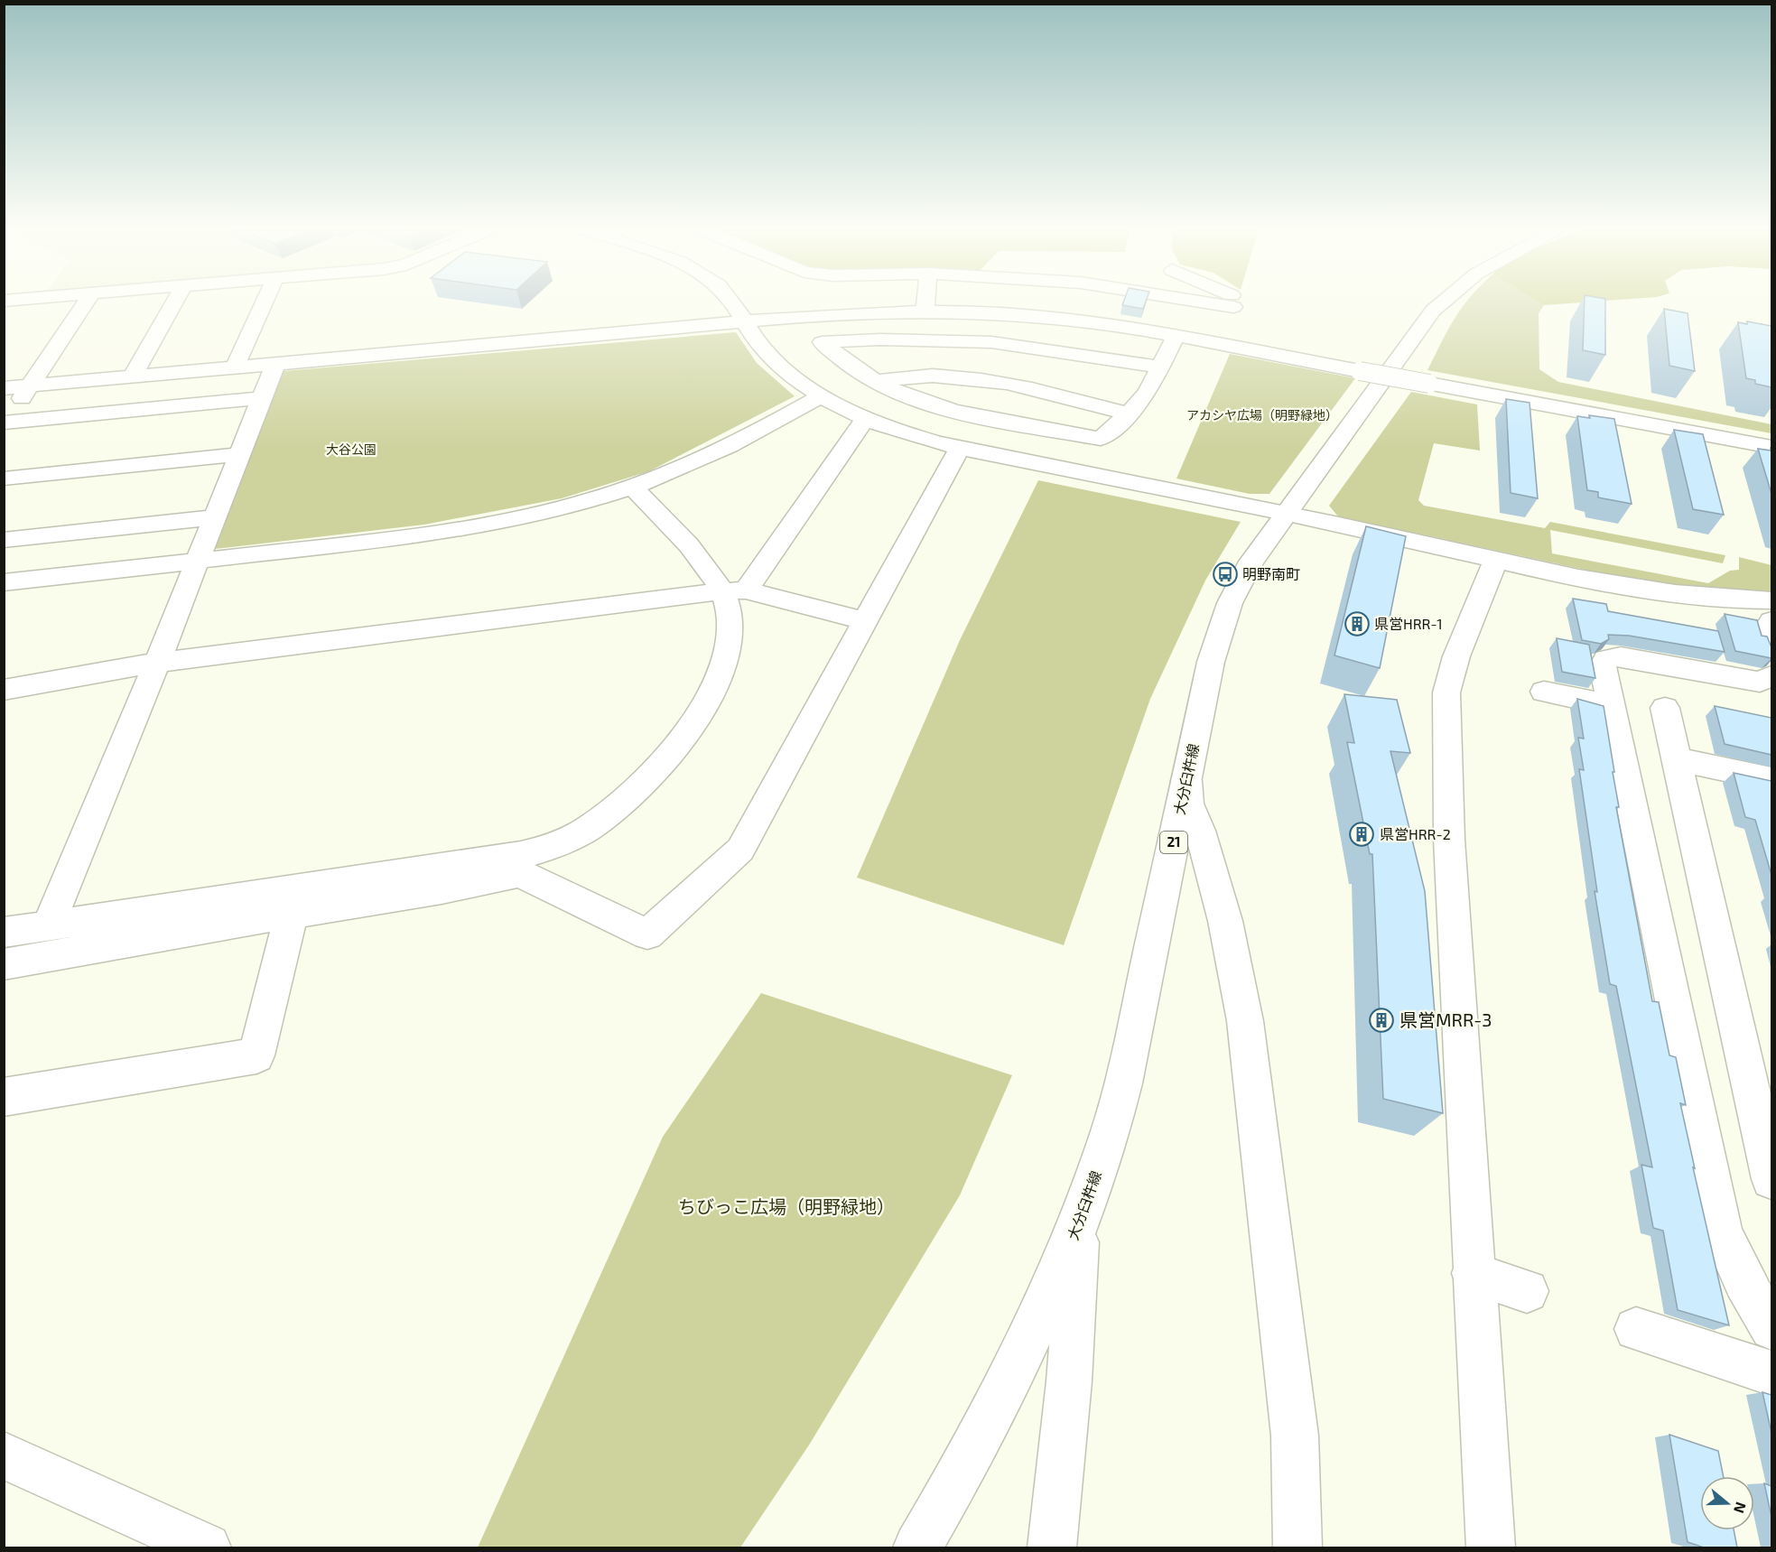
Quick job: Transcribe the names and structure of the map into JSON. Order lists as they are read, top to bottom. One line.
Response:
{"streets":{"street":["大分臼杵線","21"]},"parks":["アカシヤ広場（明野緑地）","大谷公園","ちびっこ広場（明野緑地）"],"places":{"bus stop":["明野南町"],"building":["県営HRR-1","県営HRR-2","県営MRR-3"]},"north":"right"}
